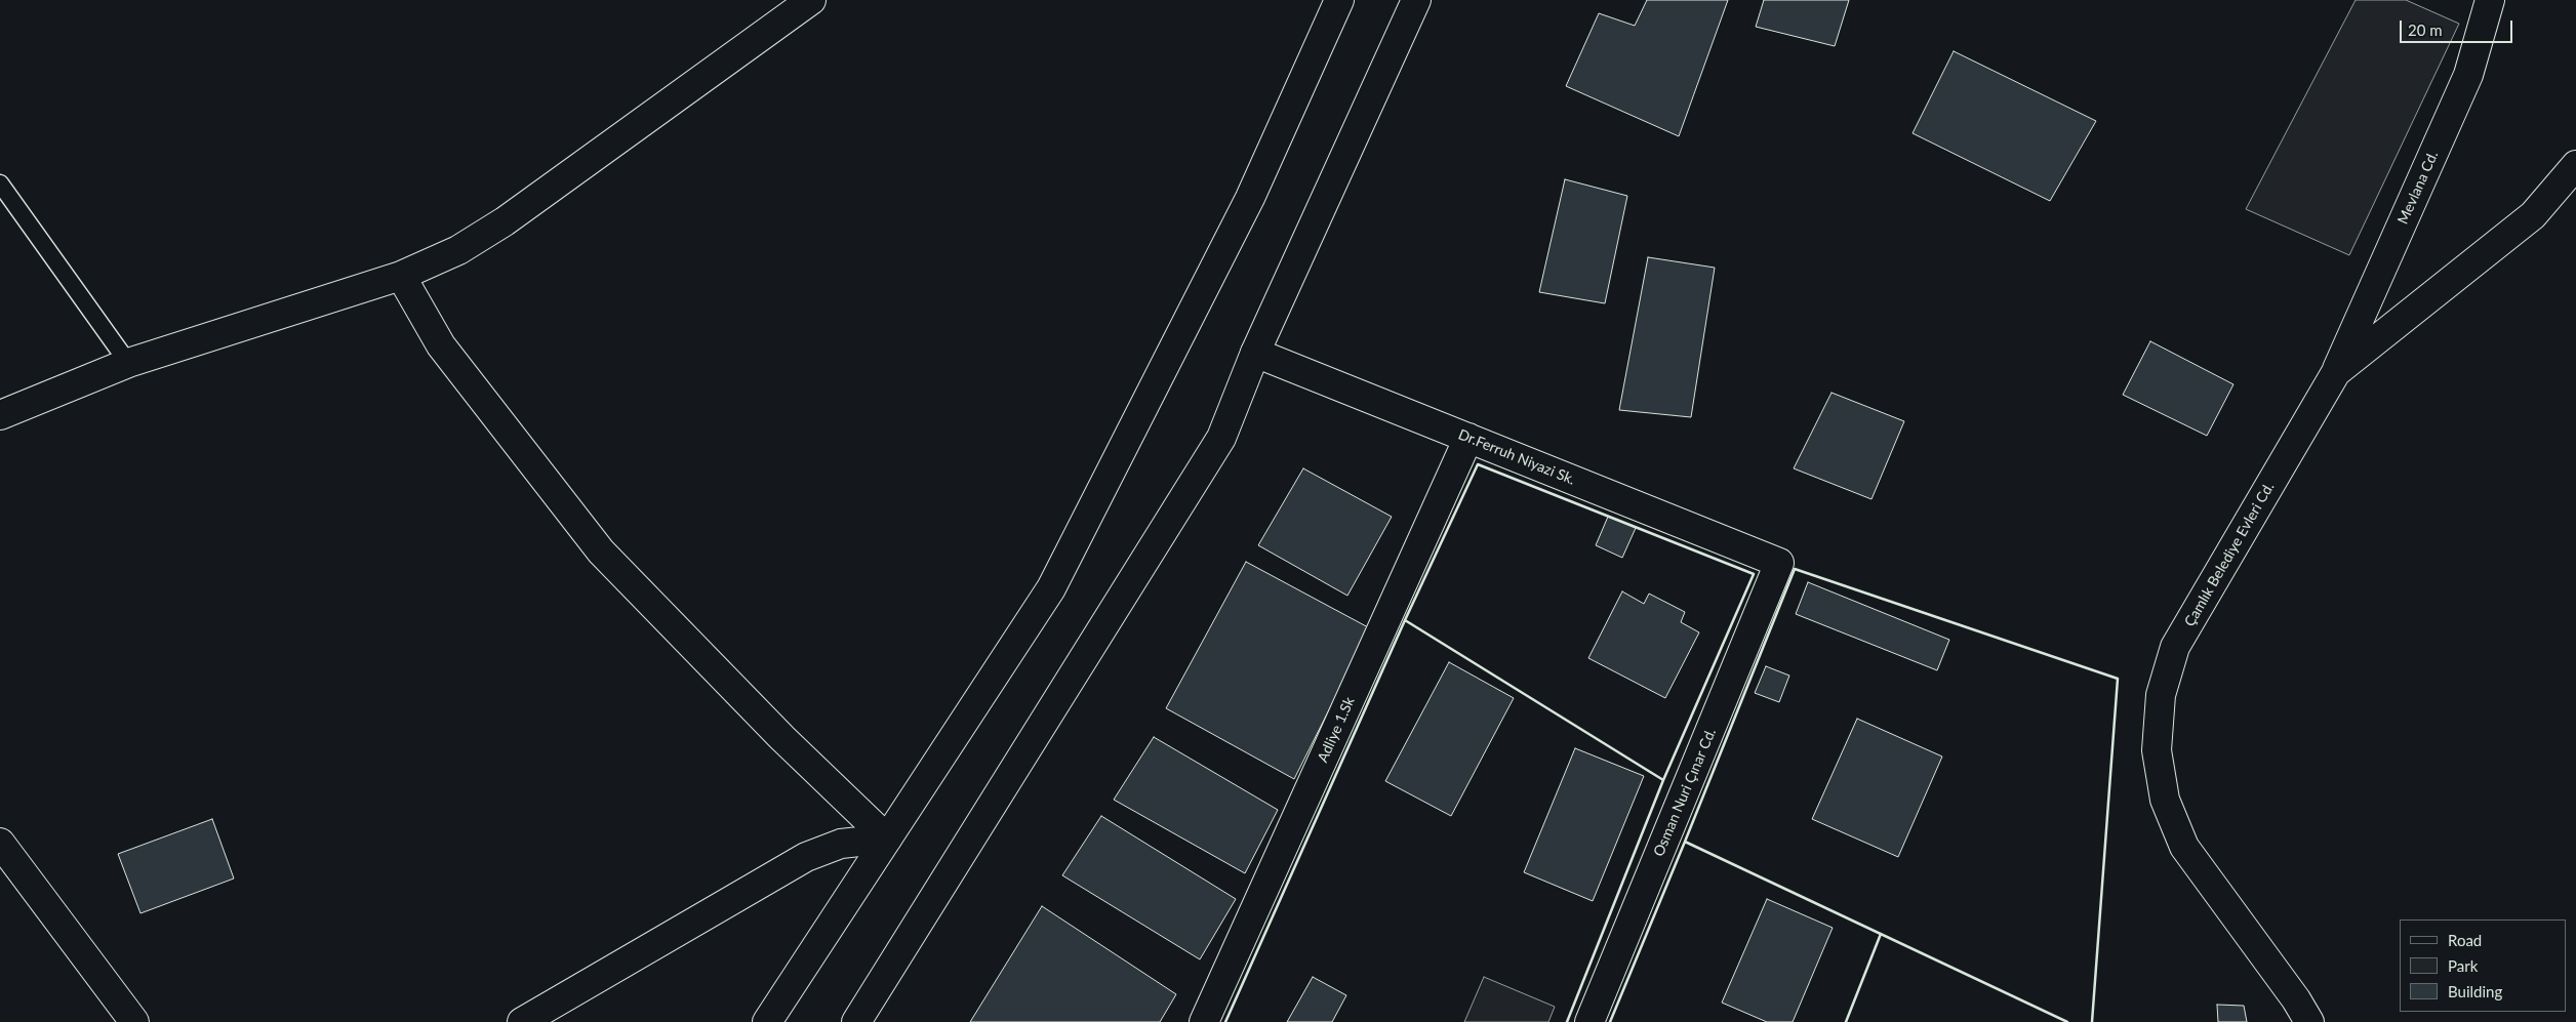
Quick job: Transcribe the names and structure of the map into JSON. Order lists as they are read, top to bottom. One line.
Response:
{"streets":{"street":["Mevlana Cd.","Dr.Ferruh Niyazi Sk.","Çamlık Belediye Evleri Cd.","Adliye 1.Sk","Osman Nuri Çınar Cd."]},"crossings":[["Mevlana Cd.","Çamlık Belediye Evleri Cd."],["Dr.Ferruh Niyazi Sk.","Adliye 1.Sk"],["Dr.Ferruh Niyazi Sk.","Osman Nuri Çınar Cd."]],"legend":["Road","Park","Building"],"scale_bar":"20 m"}
